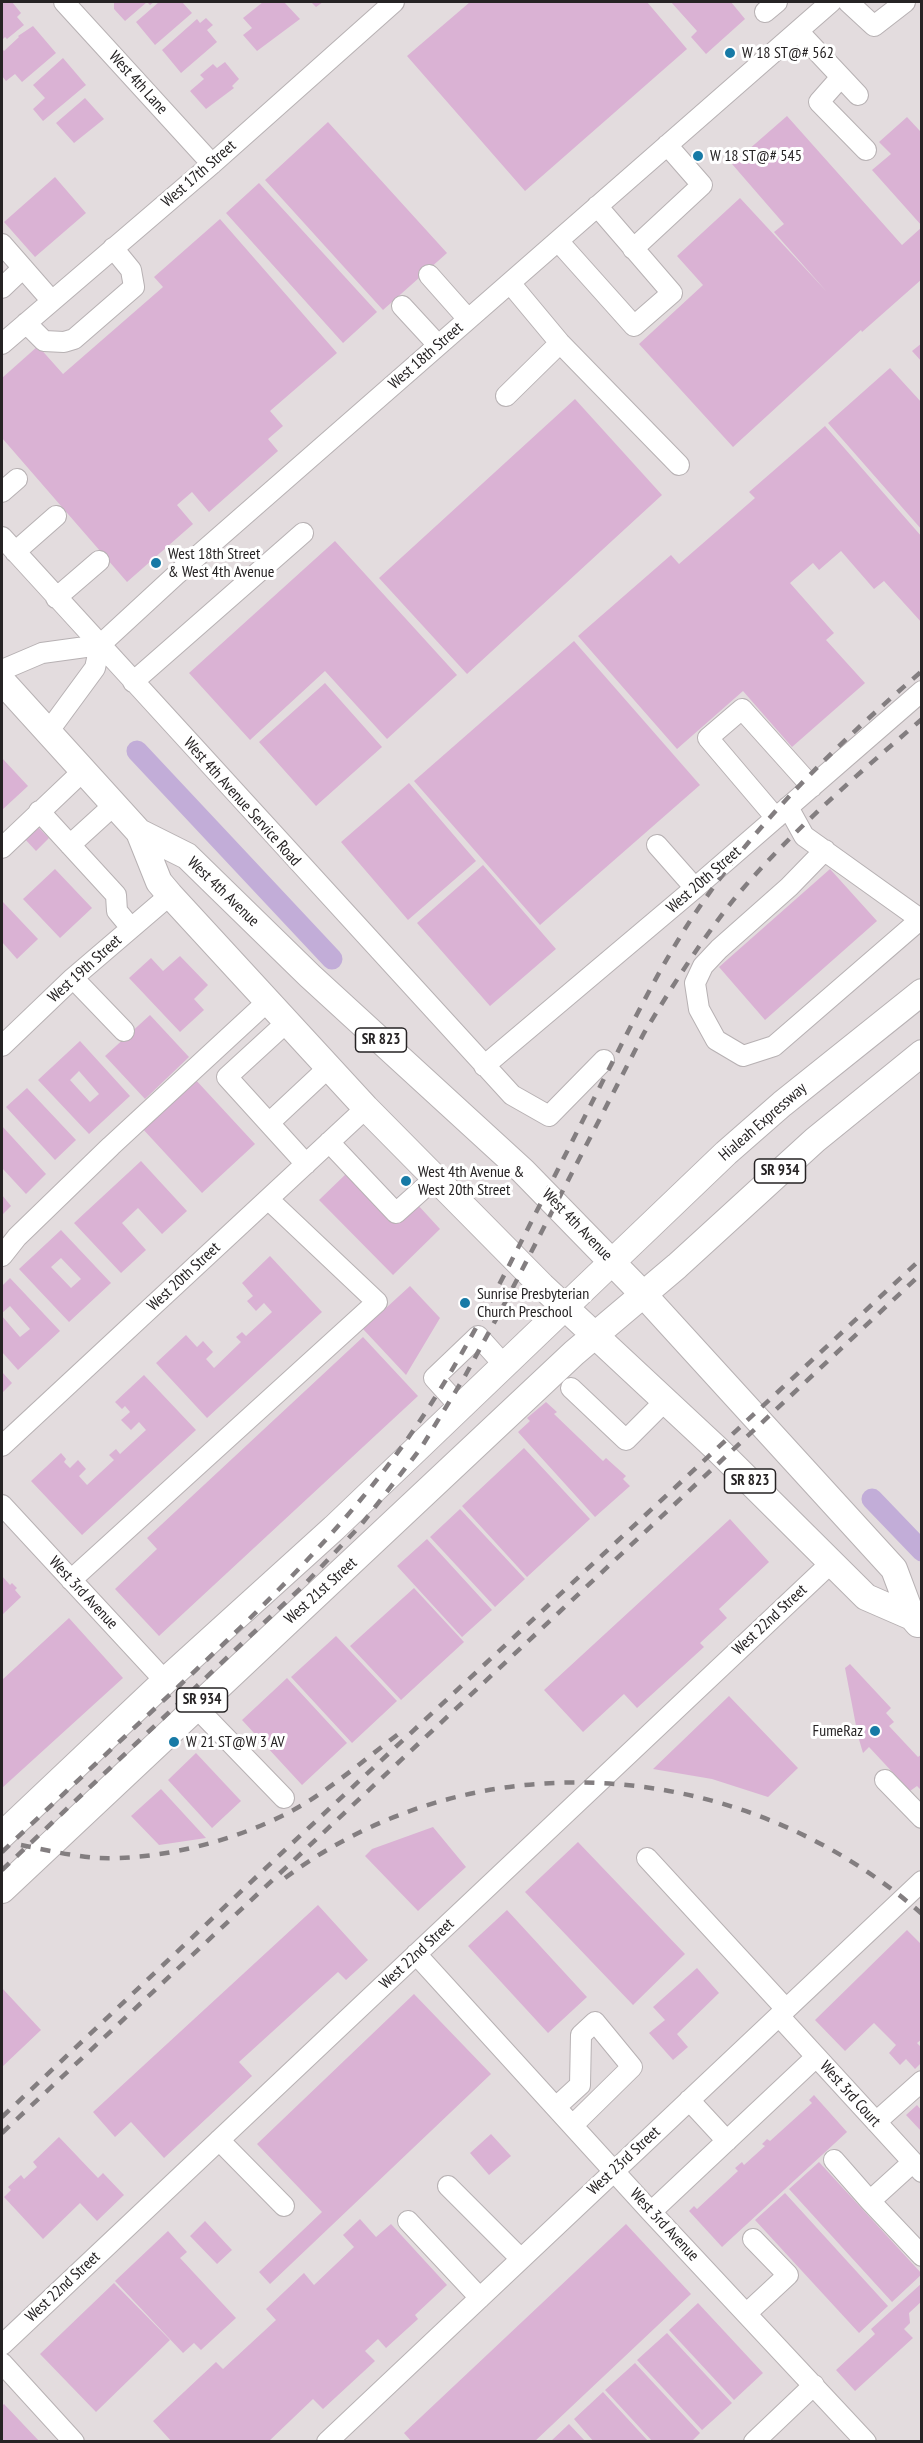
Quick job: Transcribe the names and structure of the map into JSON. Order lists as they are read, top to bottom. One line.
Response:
{"streets":{"main road":["West 4th Avenue","SR 823","Hialeah Expressway","SR 934","West 21st Street"],"street":["West 4th Lane","West 17th Street","West 18th Street","West 4th Avenue Service Road","West 20th Street","West 19th Street","West 3rd Avenue","West 22nd Street","West 3rd Court","West 23rd Street"]},"crossings":[["West 4th Lane","West 17th Street"],["West 18th Street","West 4th Avenue Service Road"],["West 4th Avenue Service Road","West 20th Street"],["West 20th Street","West 4th Avenue"],["West 4th Avenue","West 19th Street"],["West 4th Avenue","Hialeah Expressway"],["West 4th Avenue","SR 934"],["West 4th Avenue","West 21st Street"],["West 4th Avenue","West 22nd Street"],["Hialeah Expressway","SR 934"],["SR 934","West 21st Street"],["SR 934","West 3rd Avenue"],["West 3rd Avenue","West 22nd Street"],["West 3rd Avenue","West 23rd Street"],["West 3rd Court","West 23rd Street"]],"places":["W 18 ST@# 562","W 18 ST@# 545","West 18th Street & West 4th Avenue","West 4th Avenue & West 20th Street","Sunrise Presbyterian Church Preschool","FumeRaz","W 21 ST@W 3 AV"]}
